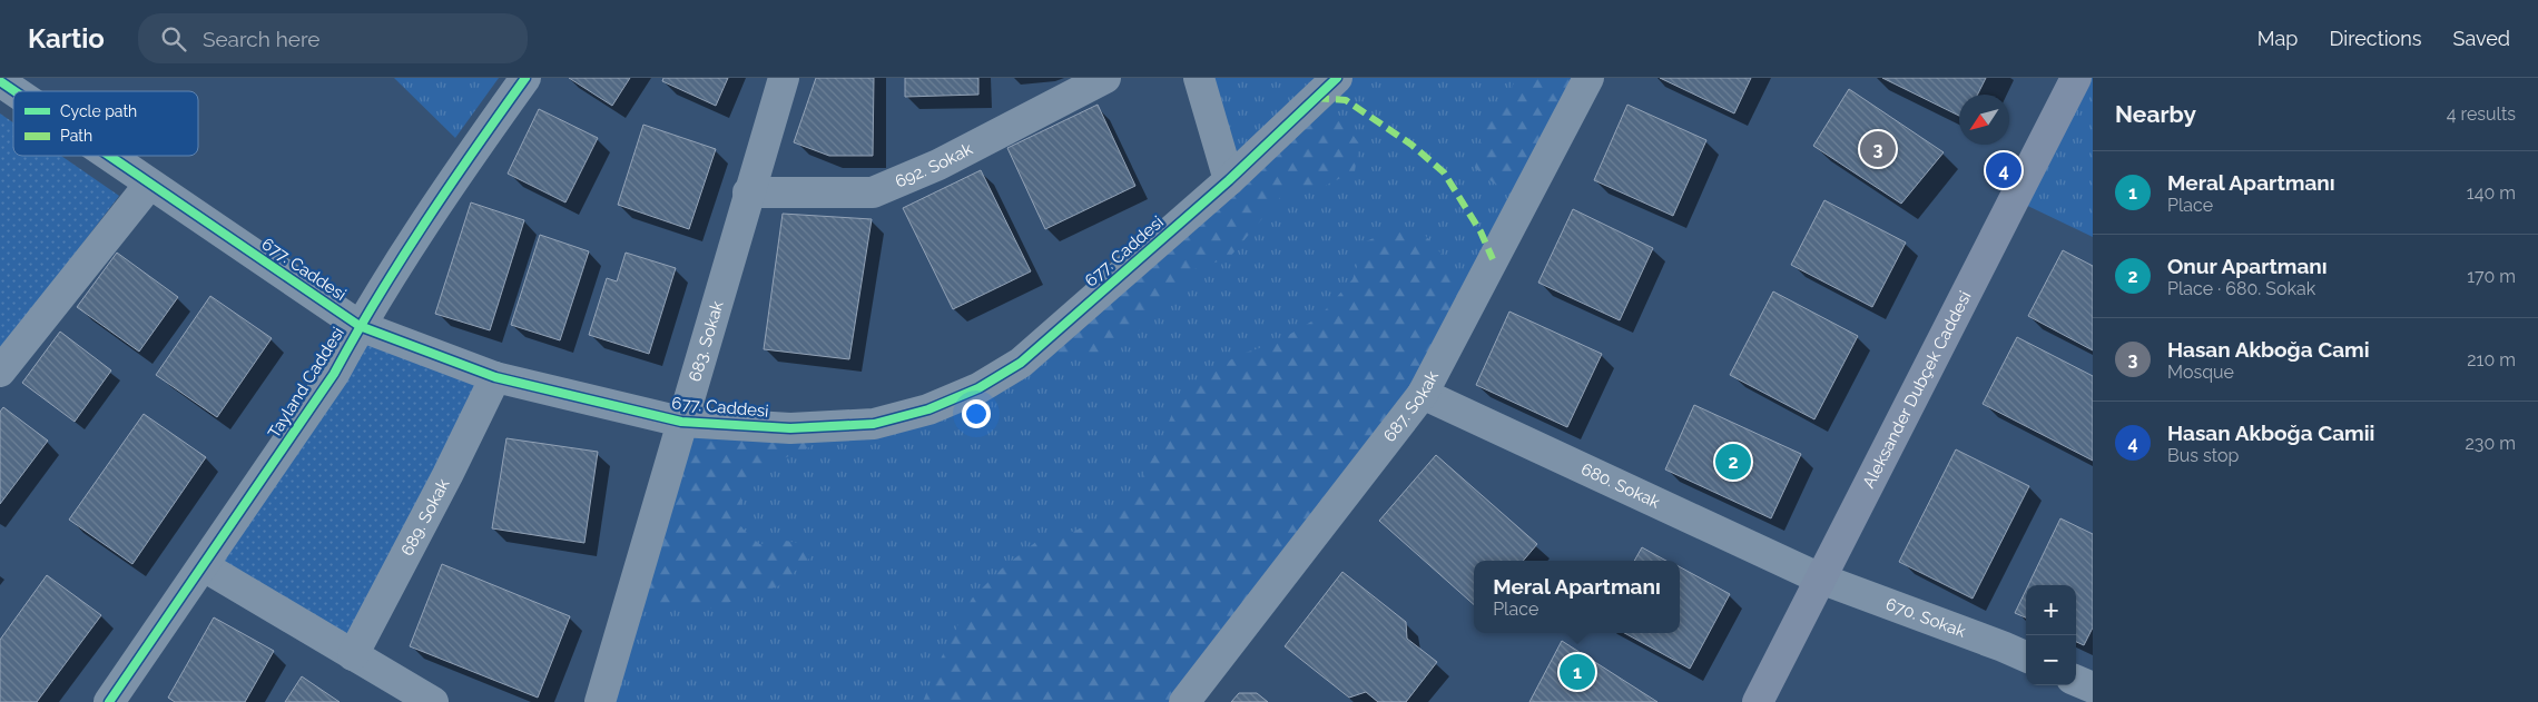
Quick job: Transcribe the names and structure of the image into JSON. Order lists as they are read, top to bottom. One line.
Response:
{"streets":{"main road":["Aleksander Dubçek Caddesi"],"street":["692. Sokak","677. Caddesi","683. Sokak","Tayland Caddesi","687. Sokak","680. Sokak","689. Sokak","670. Sokak"]},"crossings":[["692. Sokak","683. Sokak"],["677. Caddesi","683. Sokak"],["677. Caddesi","Tayland Caddesi"],["677. Caddesi","689. Sokak"],["Aleksander Dubçek Caddesi","680. Sokak"],["Aleksander Dubçek Caddesi","670. Sokak"],["687. Sokak","680. Sokak"],["680. Sokak","670. Sokak"]],"legend":["Cycle path","Path"],"north":"bottom left","page":{"header":"Kartio","search":"Search here","nav":["Map","Directions","Saved"],"heading":["Nearby","4 results"],"pins":["3","4","2","1"],"list":[{"mark":"1","name":"Meral Apartmanı","note":"Place","value":"140 m"},{"mark":"2","name":"Onur Apartmanı","note":"Place · 680. Sokak","value":"170 m"},{"mark":"3","name":"Hasan Akboğa Cami","note":"Mosque","value":"210 m"},{"mark":"4","name":"Hasan Akboğa Camii","note":"Bus stop","value":"230 m"}],"popup":["Meral Apartmanı","Place"],"map_buttons":["+","−"]}}
